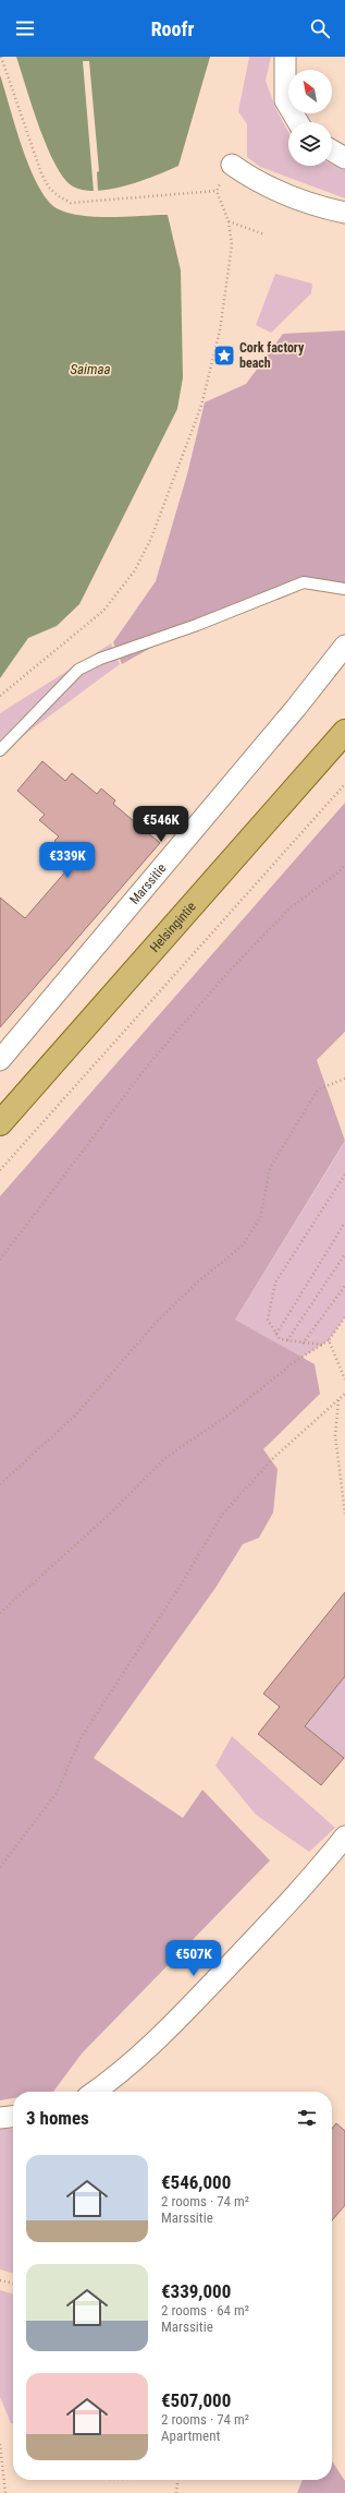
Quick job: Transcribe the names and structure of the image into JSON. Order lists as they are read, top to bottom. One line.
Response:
{"streets":{"main road":["Helsingintie"],"street":["Marssitie"]},"water":["Saimaa"],"places":{"place":["Cork factory beach"]},"north":"top left","page":{"header":"Roofr","price":["€546K","€339K","€507K"],"heading":"3 homes","list":[{"name":"€546,000","note":"2 rooms · 74 m² · Marssitie"},{"name":"€339,000","note":"2 rooms · 64 m² · Marssitie"},{"name":"€507,000","note":"2 rooms · 74 m² · Apartment"}]}}
